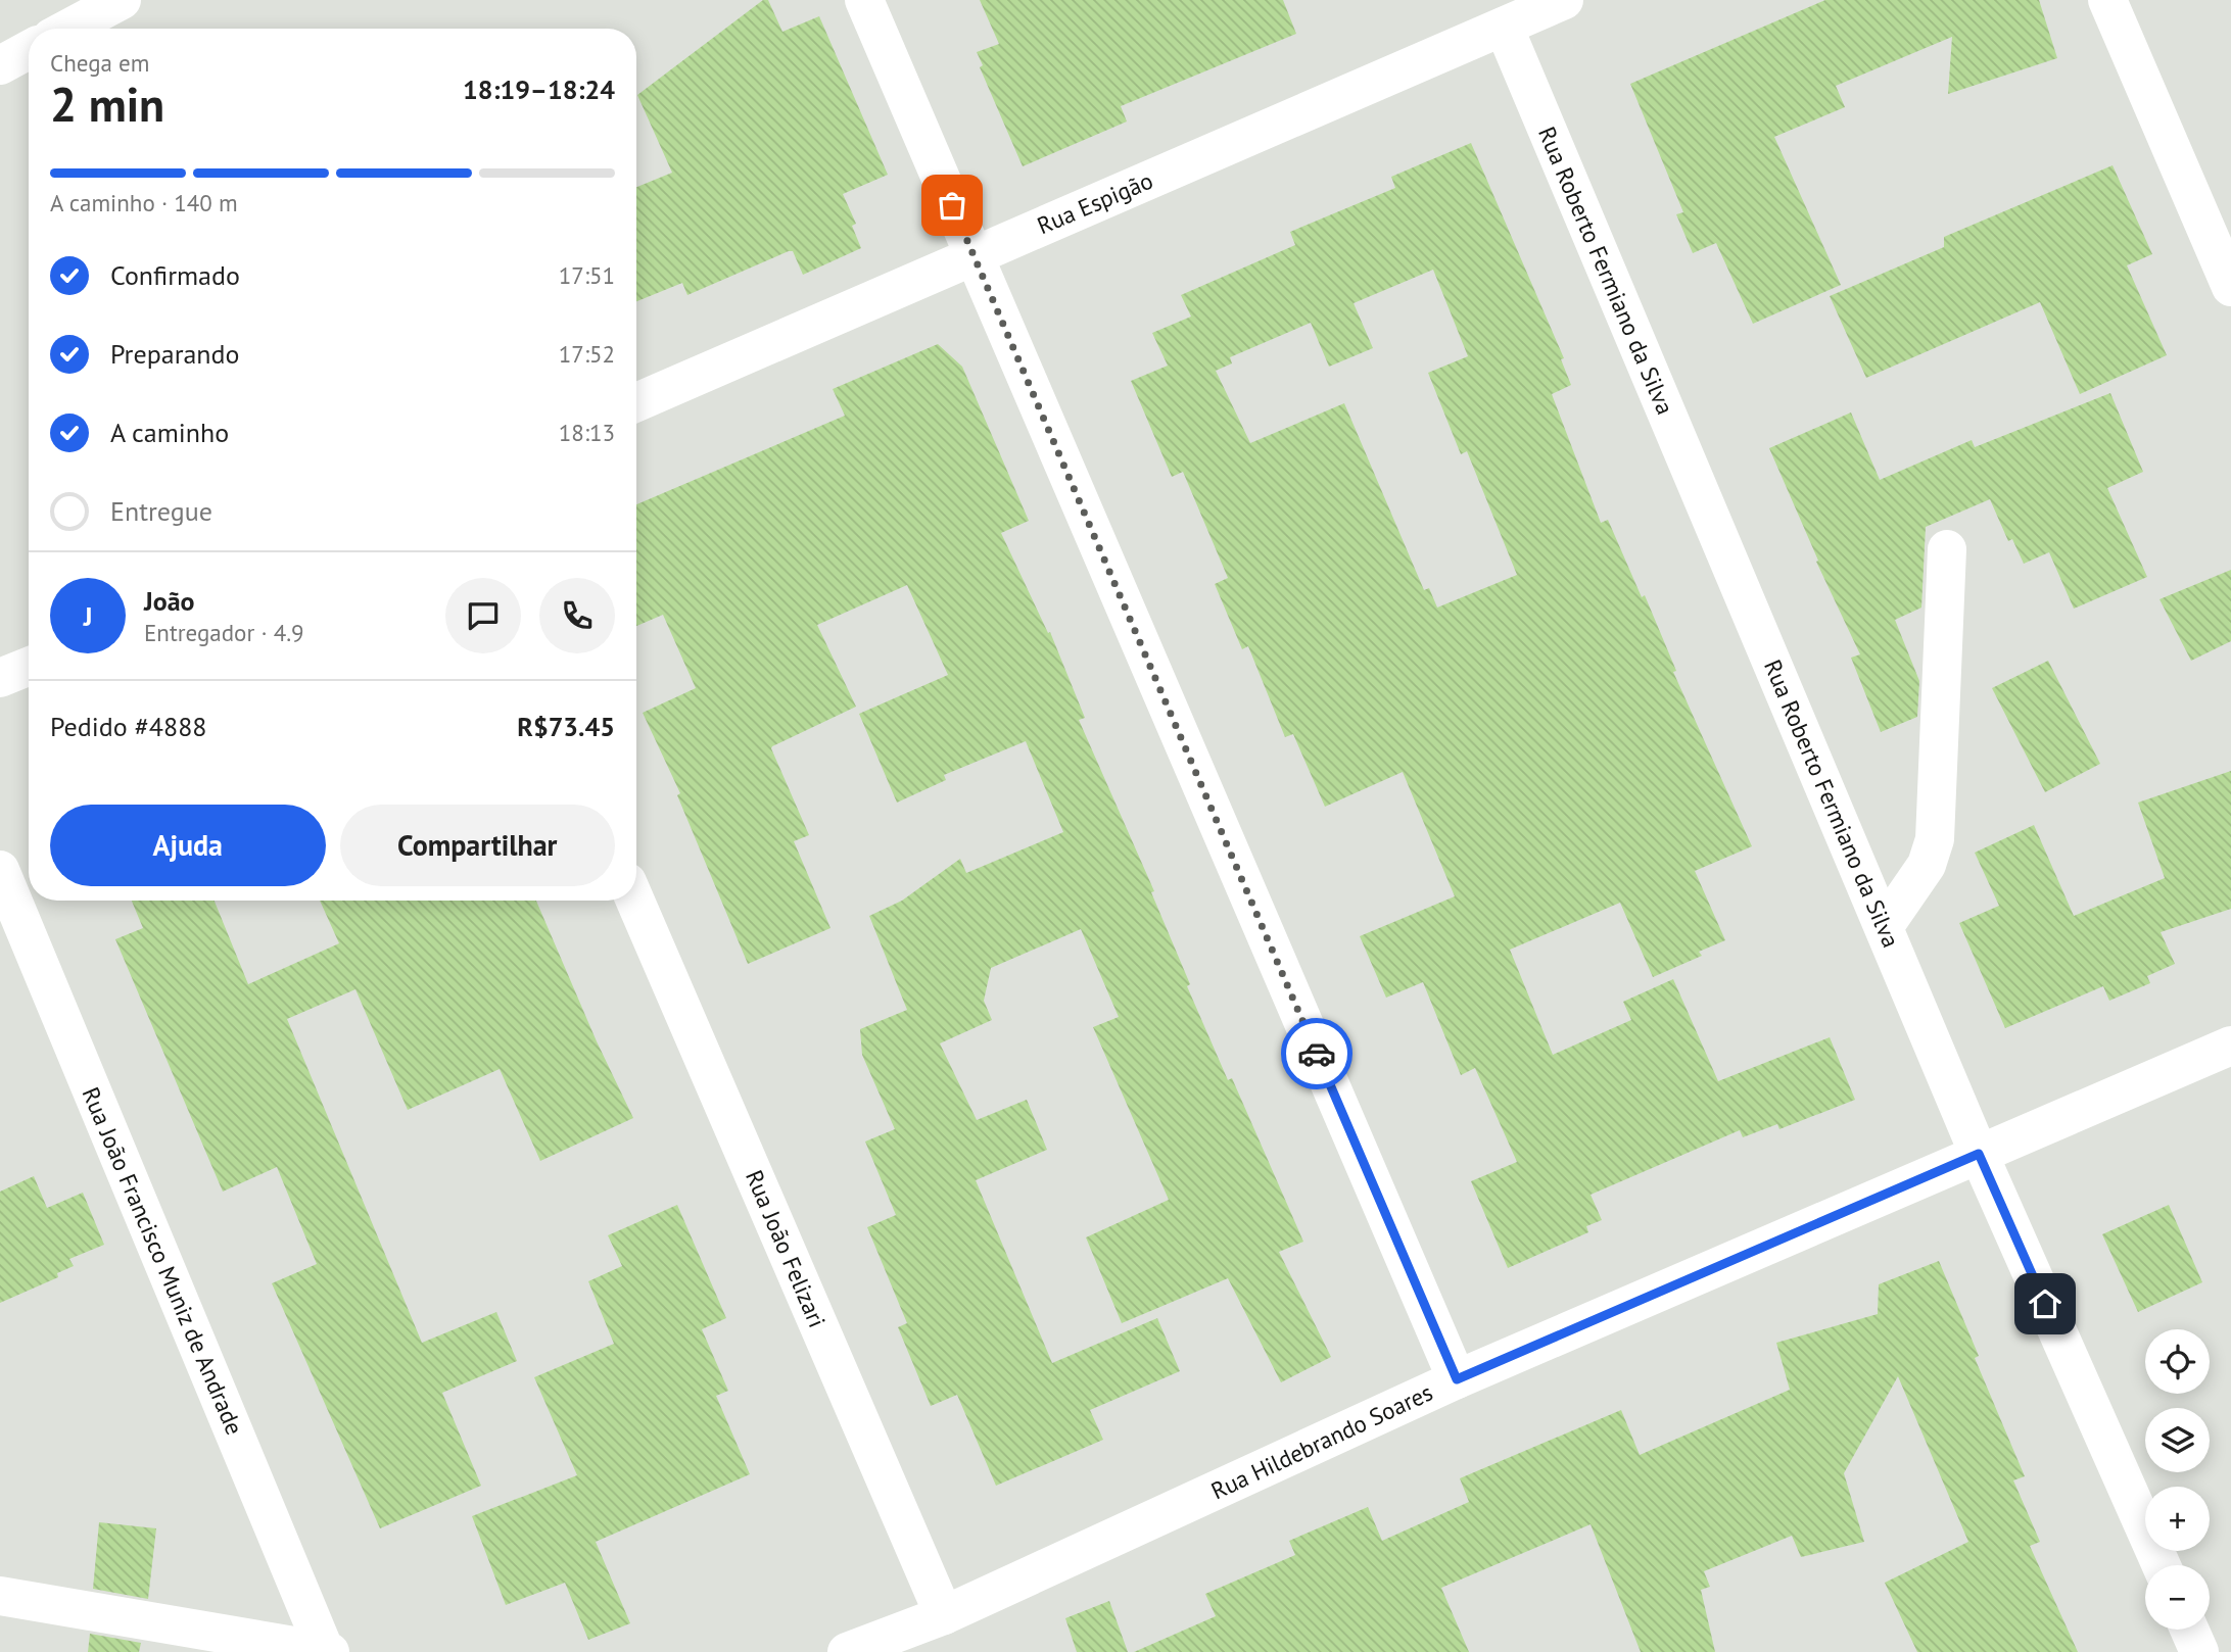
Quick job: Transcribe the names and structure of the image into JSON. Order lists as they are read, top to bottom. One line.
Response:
{"streets":{"street":["Rua Espigão","Rua Roberto Fermiano da Silva","Rua João Felizari","Rua João Francisco Muniz de Andrade","Rua Hildebrando Soares"]},"crossings":[["Rua Espigão","Rua Roberto Fermiano da Silva"],["Rua Roberto Fermiano da Silva","Rua Hildebrando Soares"],["Rua João Felizari","Rua Hildebrando Soares"]],"page":{"heading":["2 min","Chega em","18:19–18:24"],"panel":["João","Entregador · 4.9","Pedido #4888","R$73.45"],"bar":"A caminho · 140 m","list":[["Confirmado","17:51"],["Preparando","17:52"],["A caminho","18:13"],"Entregue"],"round":"J","buttons":["Ajuda","Compartilhar"],"map_buttons":["+","−"]}}
